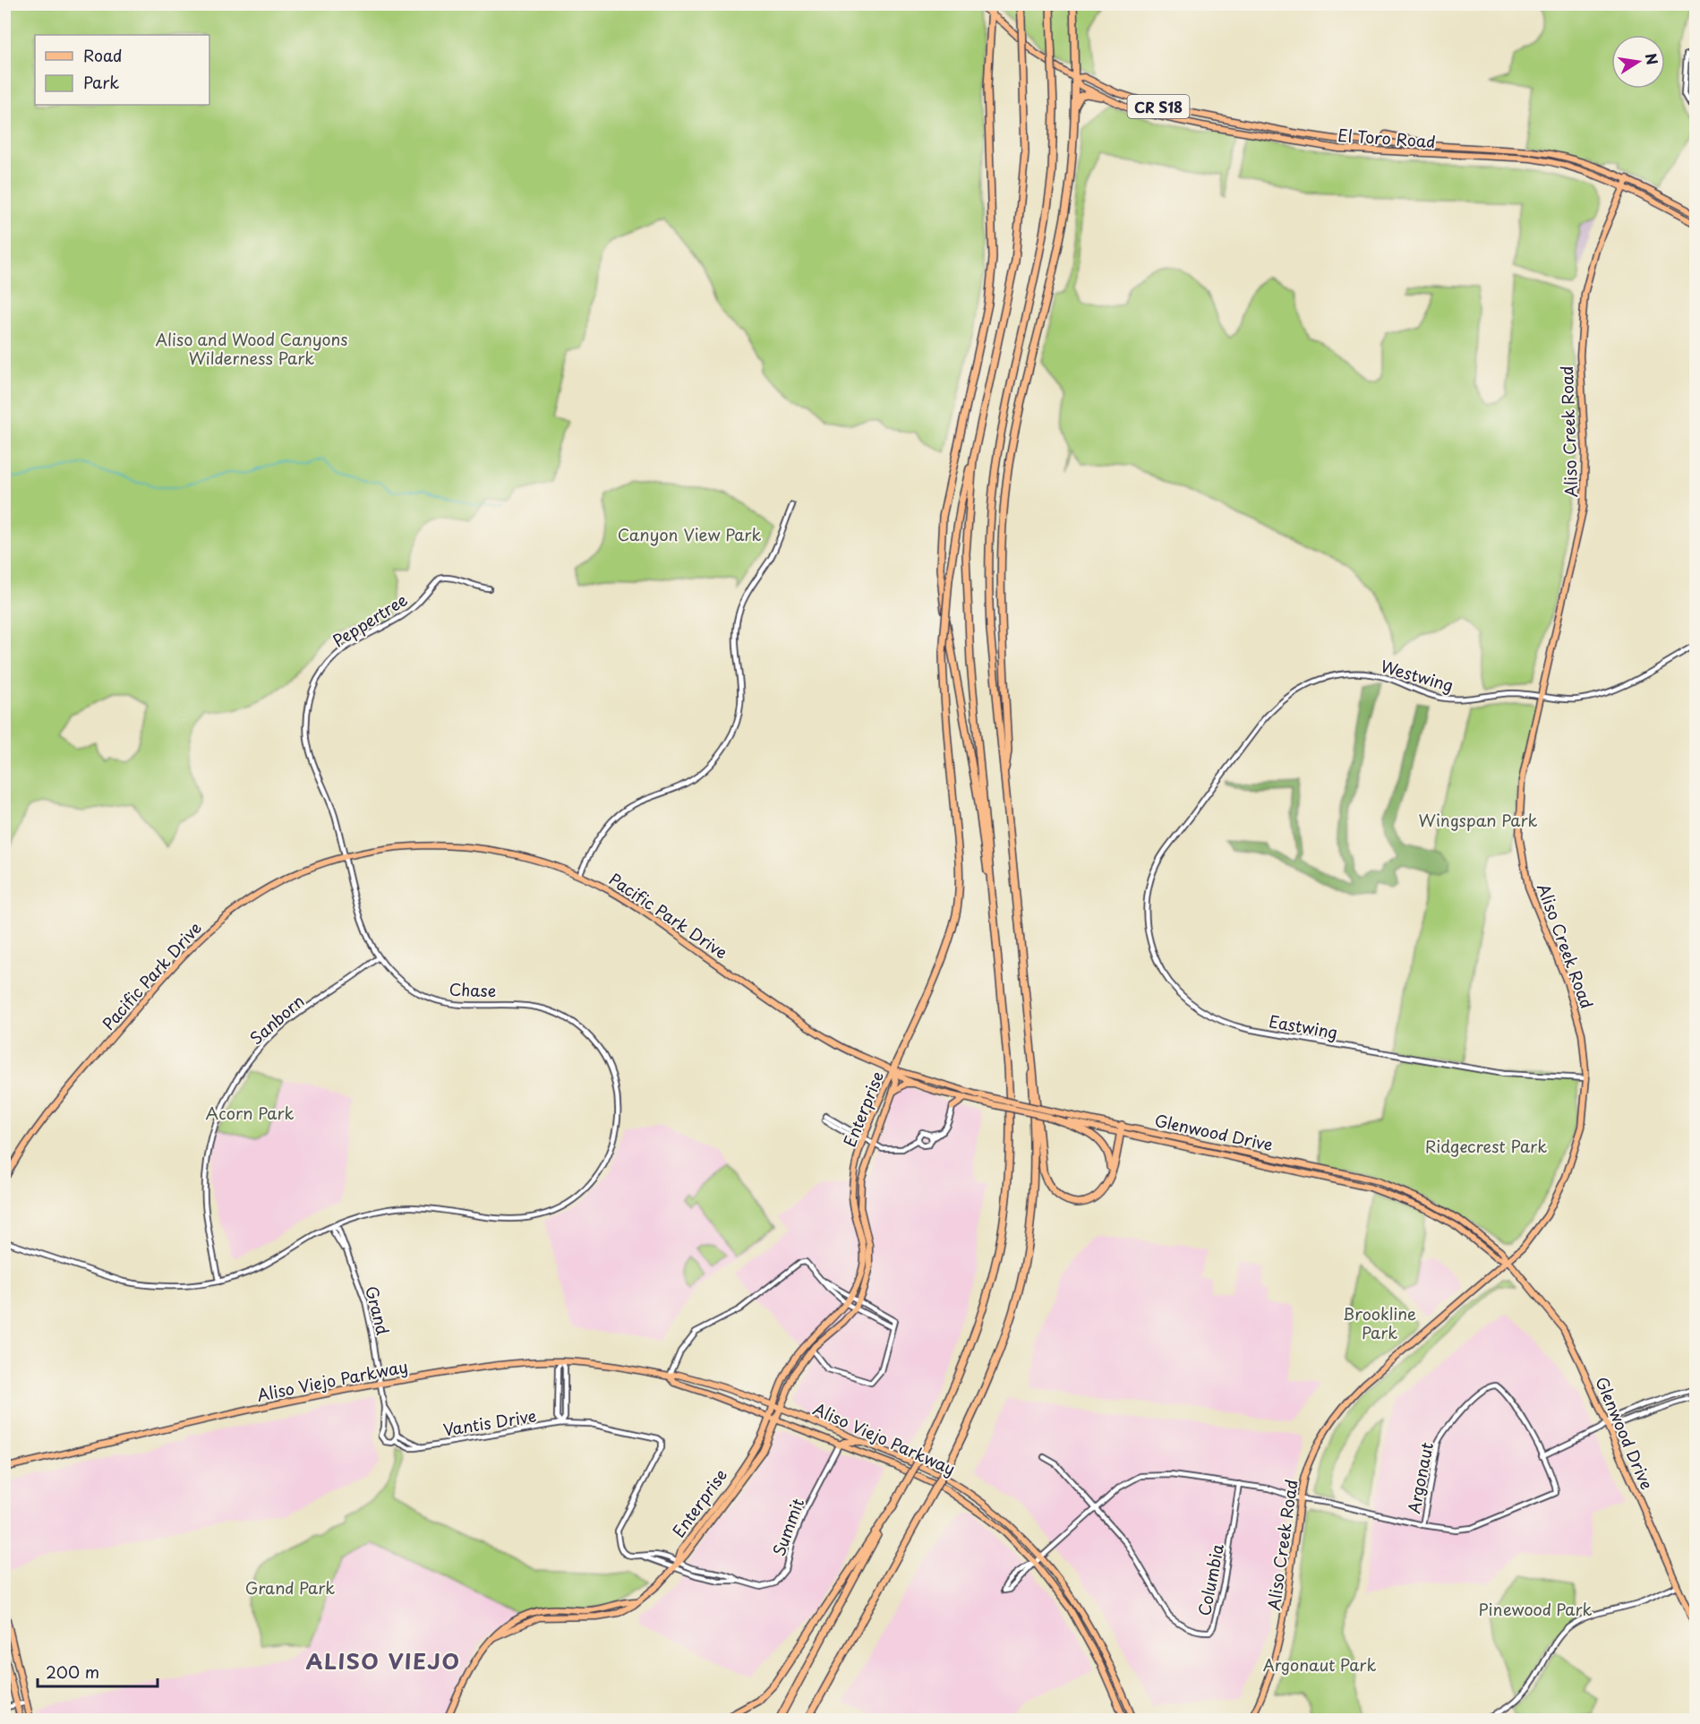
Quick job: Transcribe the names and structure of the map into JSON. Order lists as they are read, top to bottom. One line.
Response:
{"streets":{"main road":["CR S18","El Toro Road","Aliso Creek Road","Pacific Park Drive","Enterprise","Glenwood Drive","Aliso Viejo Parkway"],"street":["Peppertree","Westwing","Chase","Sanborn","Eastwing","Grand","Vantis Drive","Argonaut","Summit","Columbia"]},"crossings":[["El Toro Road","Aliso Creek Road"],["Aliso Creek Road","Westwing"],["Aliso Creek Road","Eastwing"],["Aliso Creek Road","Glenwood Drive"],["Aliso Creek Road","Argonaut"],["Peppertree","Pacific Park Drive"],["Peppertree","Chase"],["Westwing","Eastwing"],["Pacific Park Drive","Chase"],["Pacific Park Drive","Enterprise"],["Pacific Park Drive","Glenwood Drive"],["Chase","Sanborn"],["Chase","Grand"],["Enterprise","Glenwood Drive"],["Enterprise","Aliso Viejo Parkway"],["Enterprise","Vantis Drive"],["Enterprise","Summit"],["Grand","Aliso Viejo Parkway"],["Grand","Vantis Drive"],["Aliso Viejo Parkway","Vantis Drive"],["Aliso Viejo Parkway","Summit"],["Vantis Drive","Summit"]],"districts":["ALISO VIEJO"],"parks":["Aliso and Wood Canyons Wilderness Park","Canyon View Park","Wingspan Park","Acorn Park","Ridgecrest Park","Brookline Park","Grand Park","Pinewood Park","Argonaut Park"],"legend":["Road","Park"],"scale_bar":"200 m","north":"right"}
